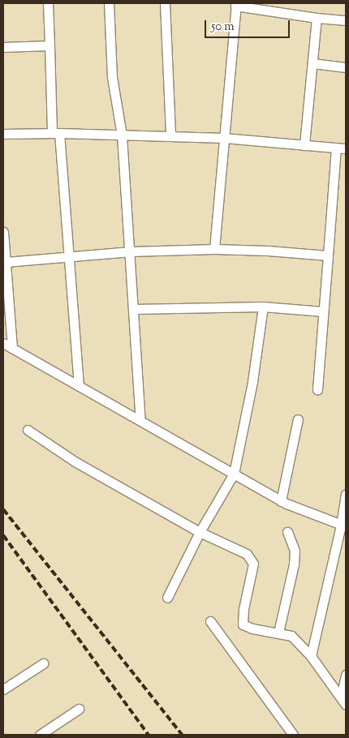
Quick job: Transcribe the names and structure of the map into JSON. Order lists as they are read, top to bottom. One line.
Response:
{"scale_bar":"50 m"}
